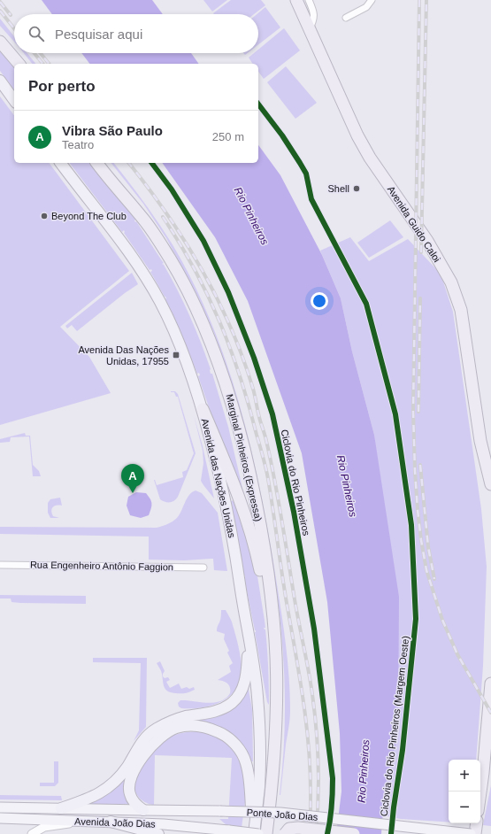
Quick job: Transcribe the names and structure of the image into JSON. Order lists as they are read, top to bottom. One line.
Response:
{"streets":{"highway":["Avenida Guido Caloi","Marginal Pinheiros (Expressa)","Avenida das Nações Unidas"],"main road":["Ponte João Dias","Avenida João Dias"],"street":["Rua Engenheiro Antônio Faggion"],"cycle path":["Ciclovia do Rio Pinheiros","Ciclovia do Rio Pinheiros (Margem Oeste)"]},"crossings":[["Ponte João Dias","Avenida João Dias"]],"water":["Rio Pinheiros"],"places":{"other":["Shell","Beyond The Club"],"transit":["Avenida Das Nações Unidas, 17955"]},"page":{"search":"Pesquisar aqui","heading":"Por perto","list":[{"mark":"A","name":"Vibra São Paulo","note":"Teatro","value":"250 m"}],"pins":"A","map_buttons":["+","−"]}}
